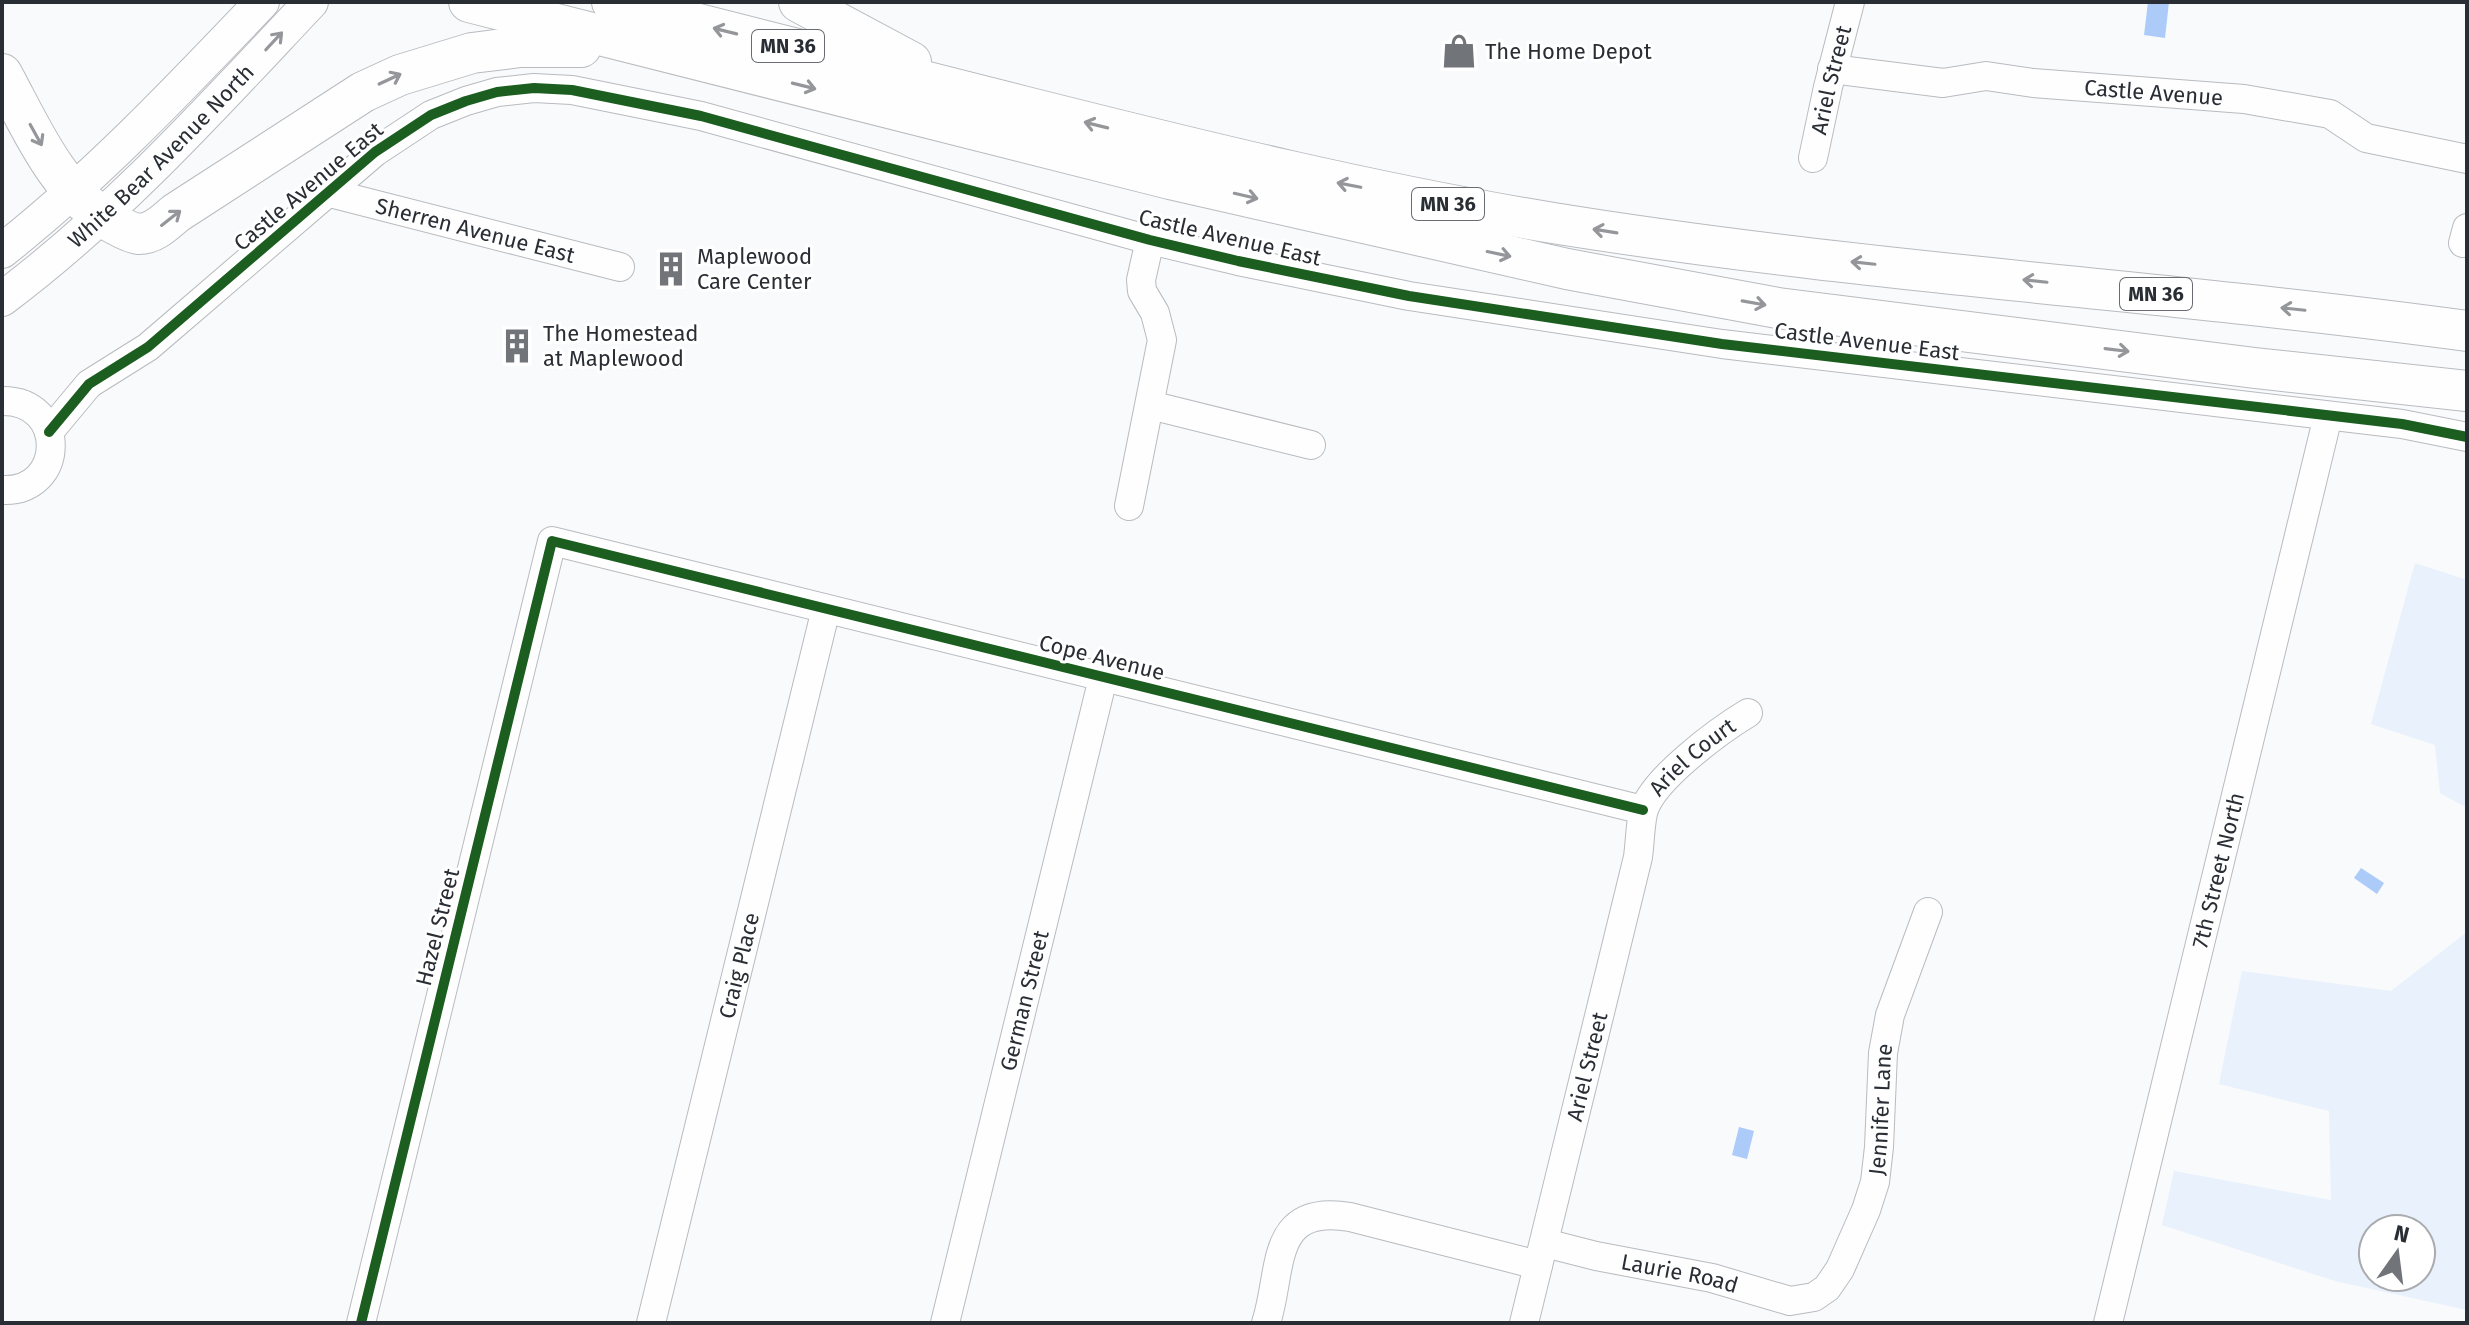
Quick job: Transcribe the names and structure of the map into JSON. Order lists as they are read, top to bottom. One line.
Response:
{"streets":{"highway":["MN 36"],"main road":["White Bear Avenue North"],"street":["Ariel Street","Castle Avenue","Castle Avenue East","Sherren Avenue East","Cope Avenue","Ariel Court","7th Street North","Hazel Street","Craig Place","German Street","Jennifer Lane","Laurie Road"]},"crossings":[["Ariel Street","Castle Avenue"],["Ariel Street","Cope Avenue"],["Ariel Street","Ariel Court"],["Ariel Street","Laurie Road"],["Castle Avenue East","Sherren Avenue East"],["Castle Avenue East","7th Street North"],["Cope Avenue","Ariel Court"],["Cope Avenue","Hazel Street"],["Cope Avenue","Craig Place"],["Cope Avenue","German Street"],["Jennifer Lane","Laurie Road"]],"places":{"shop":["The Home Depot"],"building":["Maplewood Care Center","The Homestead at Maplewood"]},"north":"top"}
